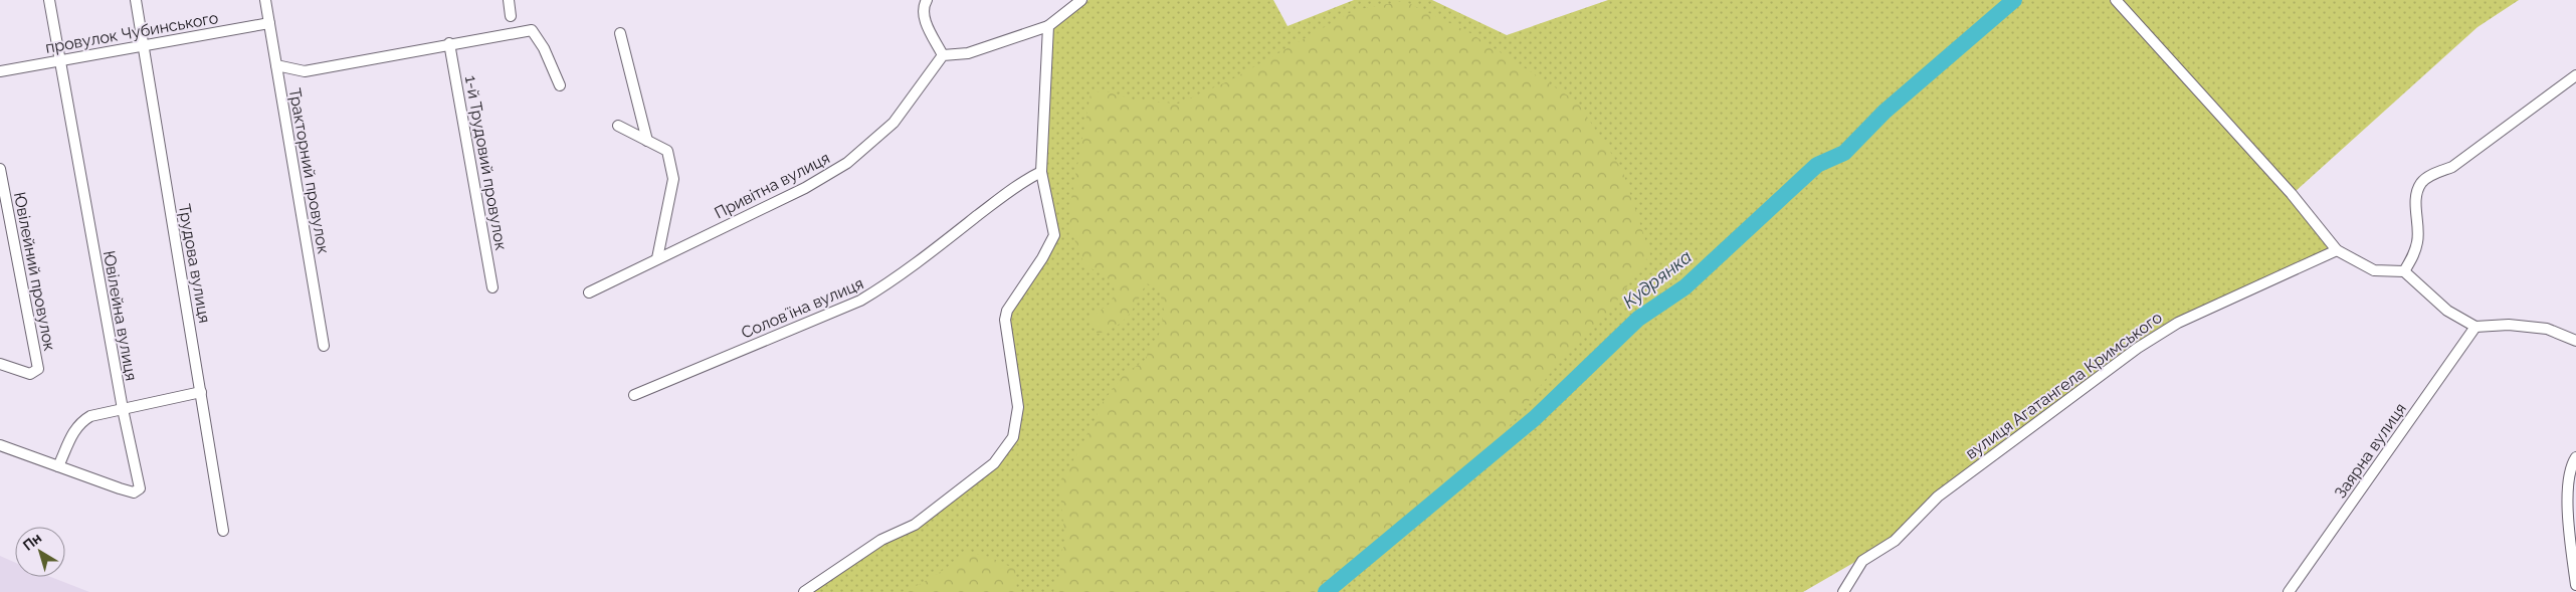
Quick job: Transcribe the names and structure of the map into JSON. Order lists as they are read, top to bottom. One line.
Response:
{"streets":{"street":["провулок Чубинського","1-й Трудовий провулок","Тракторний провулок","Привітна вулиця","Трудова вулиця","Ювілейний провулок","Соловʼїна вулиця","Ювілейна вулиця","вулиця Агатангела Кримського","Заярна вулиця"]},"crossings":[["провулок Чубинського","Тракторний провулок"],["провулок Чубинського","Трудова вулиця"],["провулок Чубинського","Ювілейна вулиця"]],"water":["Кудрянка"],"north":"top left"}
